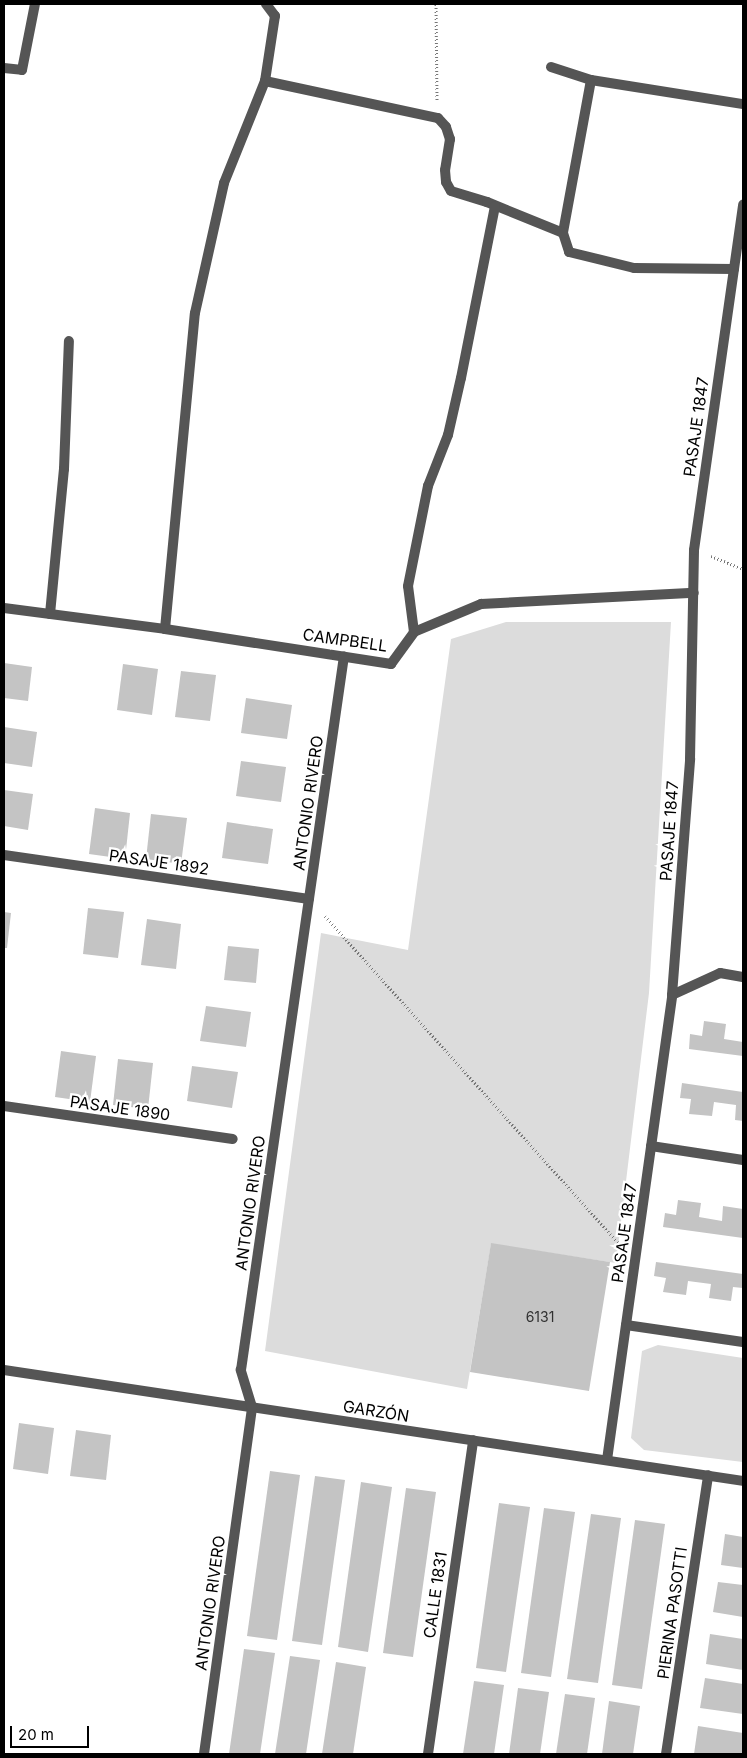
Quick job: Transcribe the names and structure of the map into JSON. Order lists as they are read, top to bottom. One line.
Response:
{"streets":{"street":["PASAJE 1847","CAMPBELL","ANTONIO RIVERO","PASAJE 1892","PASAJE 1890","GARZÓN","CALLE 1831","PIERINA PASOTTI"]},"crossings":[["PASAJE 1847","GARZÓN"],["CAMPBELL","ANTONIO RIVERO"],["ANTONIO RIVERO","PASAJE 1892"],["ANTONIO RIVERO","GARZÓN"],["GARZÓN","CALLE 1831"],["GARZÓN","PIERINA PASOTTI"]],"house_numbers":["6131"],"scale_bar":"20 m"}
